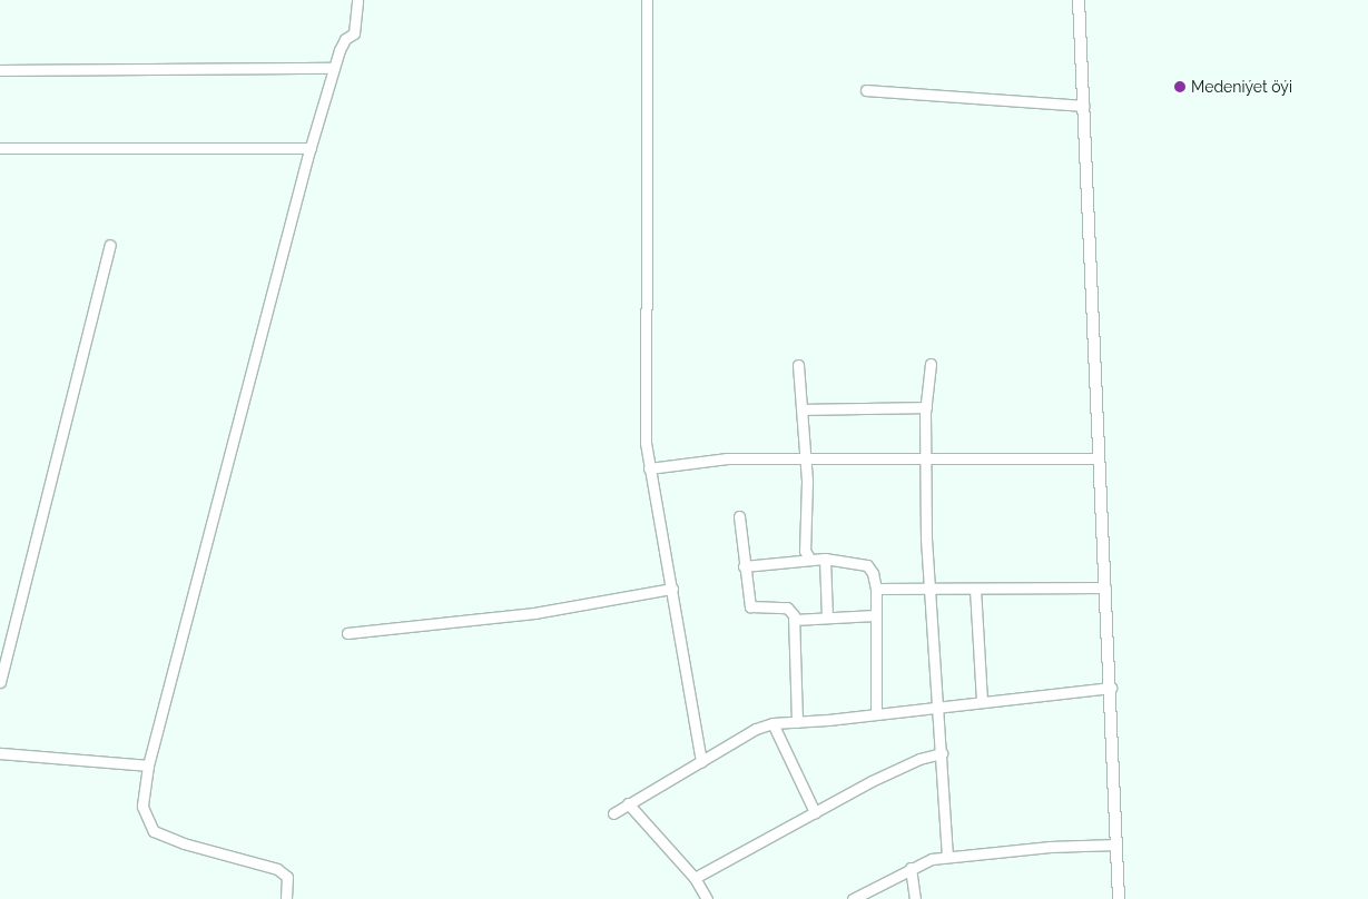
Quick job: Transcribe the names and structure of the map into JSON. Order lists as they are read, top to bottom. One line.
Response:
{"places":["Medeniýet öýi"]}
